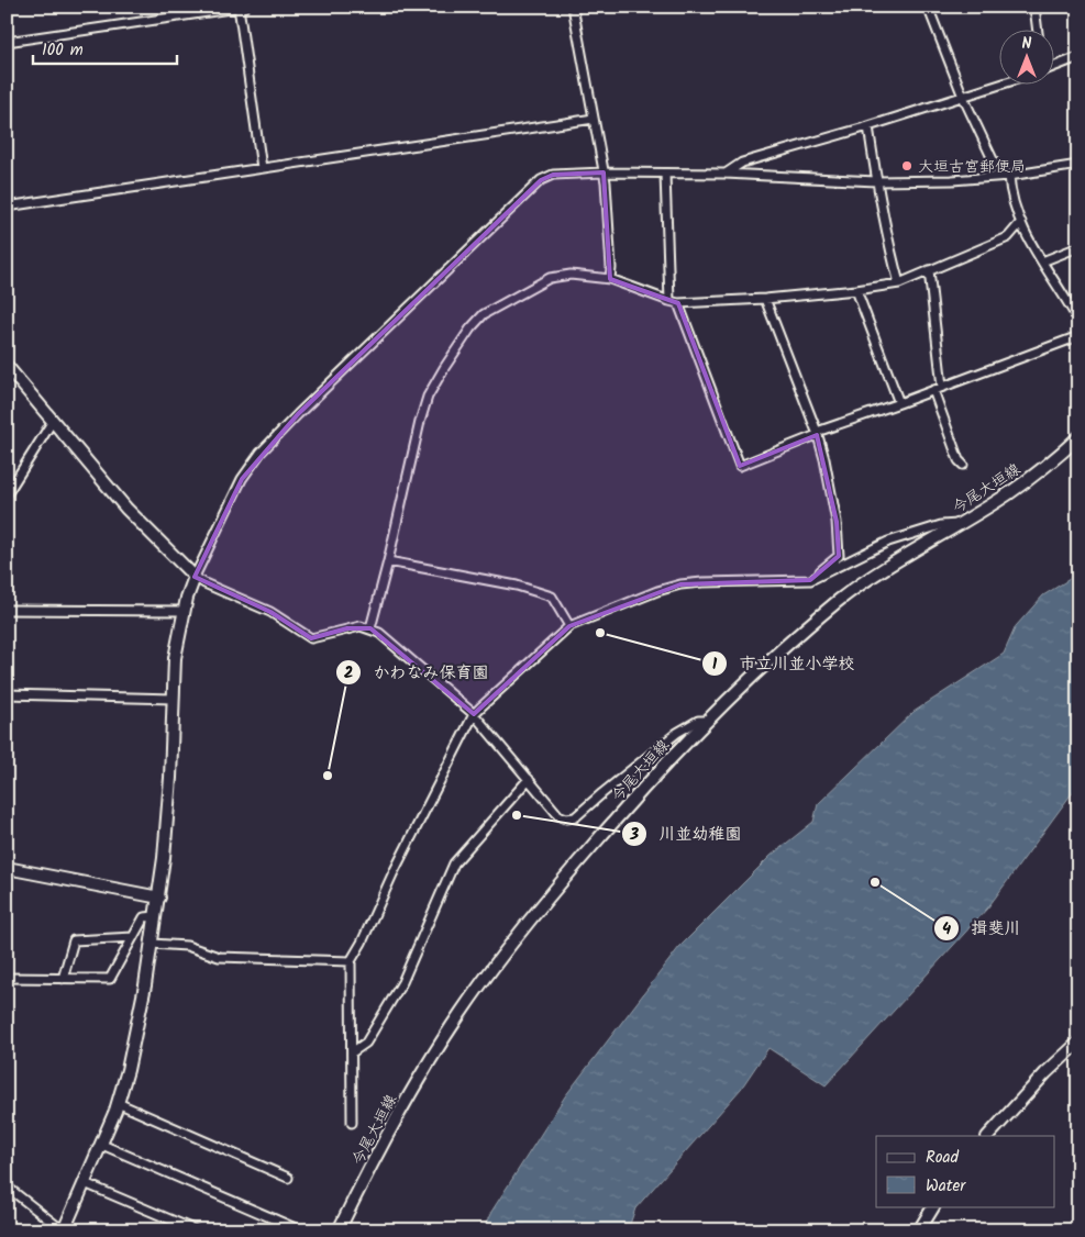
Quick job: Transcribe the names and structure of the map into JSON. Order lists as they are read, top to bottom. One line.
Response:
{"streets":{"street":["今尾大垣線"]},"places":["大垣古宮郵便局","市立川並小学校","かわなみ保育園","川並幼稚園","揖斐川"],"legend":["Road","Water"],"scale_bar":"100 m","north":"top"}
